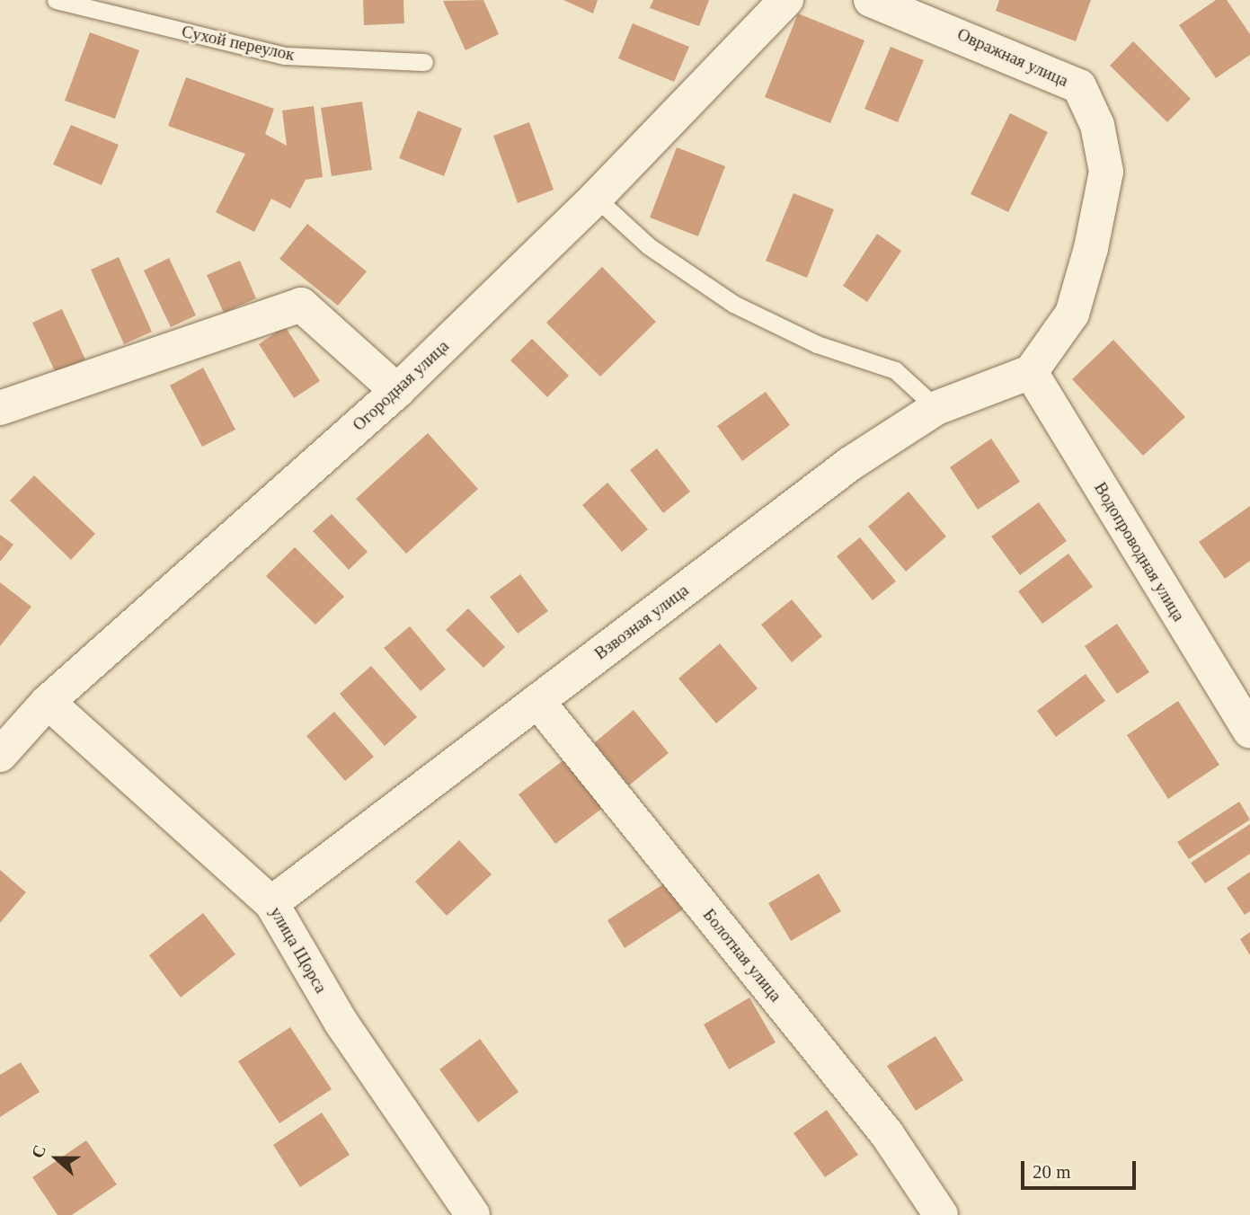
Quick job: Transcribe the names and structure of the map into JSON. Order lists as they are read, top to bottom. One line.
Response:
{"streets":{"street":["Овражная улица","Огородная улица","Водопроводная улица","Взвозная улица","улица Щорса","Болотная улица"],"lane":["Сухой переулок"]},"crossings":[["Овражная улица","Водопроводная улица"],["Овражная улица","Взвозная улица"],["Огородная улица","улица Щорса"],["Водопроводная улица","Взвозная улица"],["Взвозная улица","улица Щорса"],["Взвозная улица","Болотная улица"]],"scale_bar":"20 m","north":"left"}
